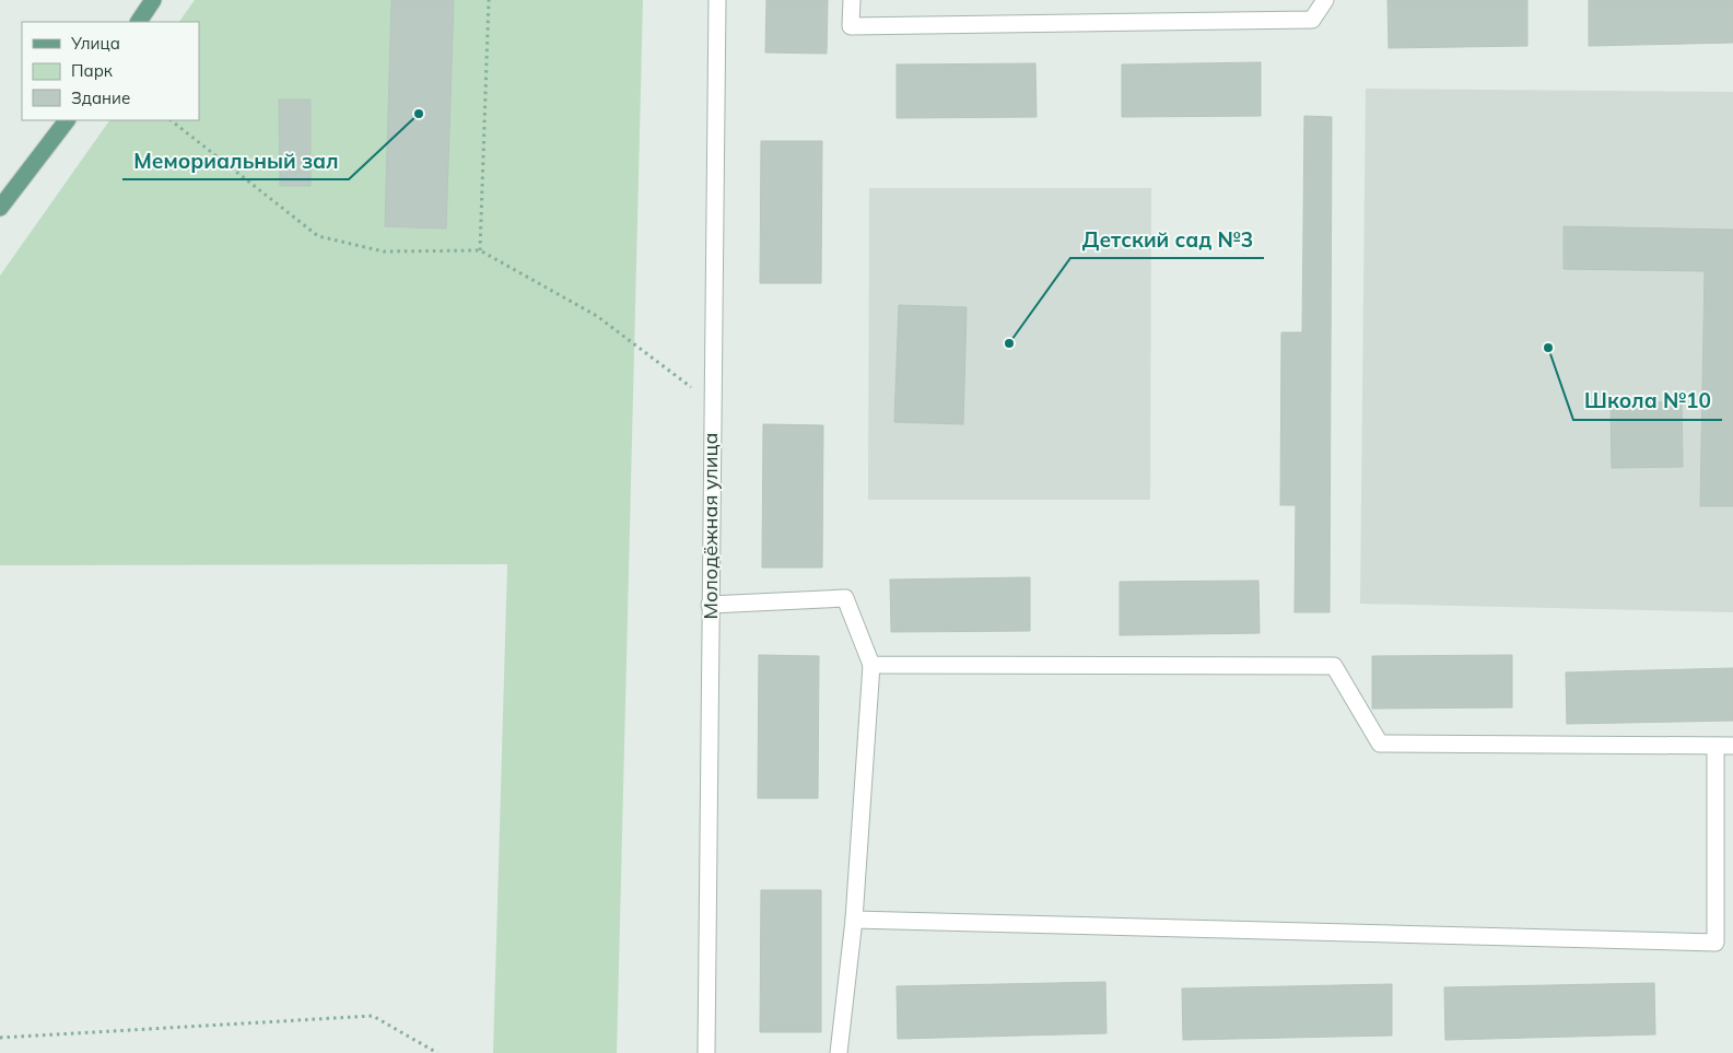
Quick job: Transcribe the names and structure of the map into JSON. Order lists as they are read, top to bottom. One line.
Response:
{"streets":{"street":["Молодёжная улица"]},"places":["Мемориальный зал","Детский сад №3","Школа №10"],"legend":["Улица","Парк","Здание"]}
